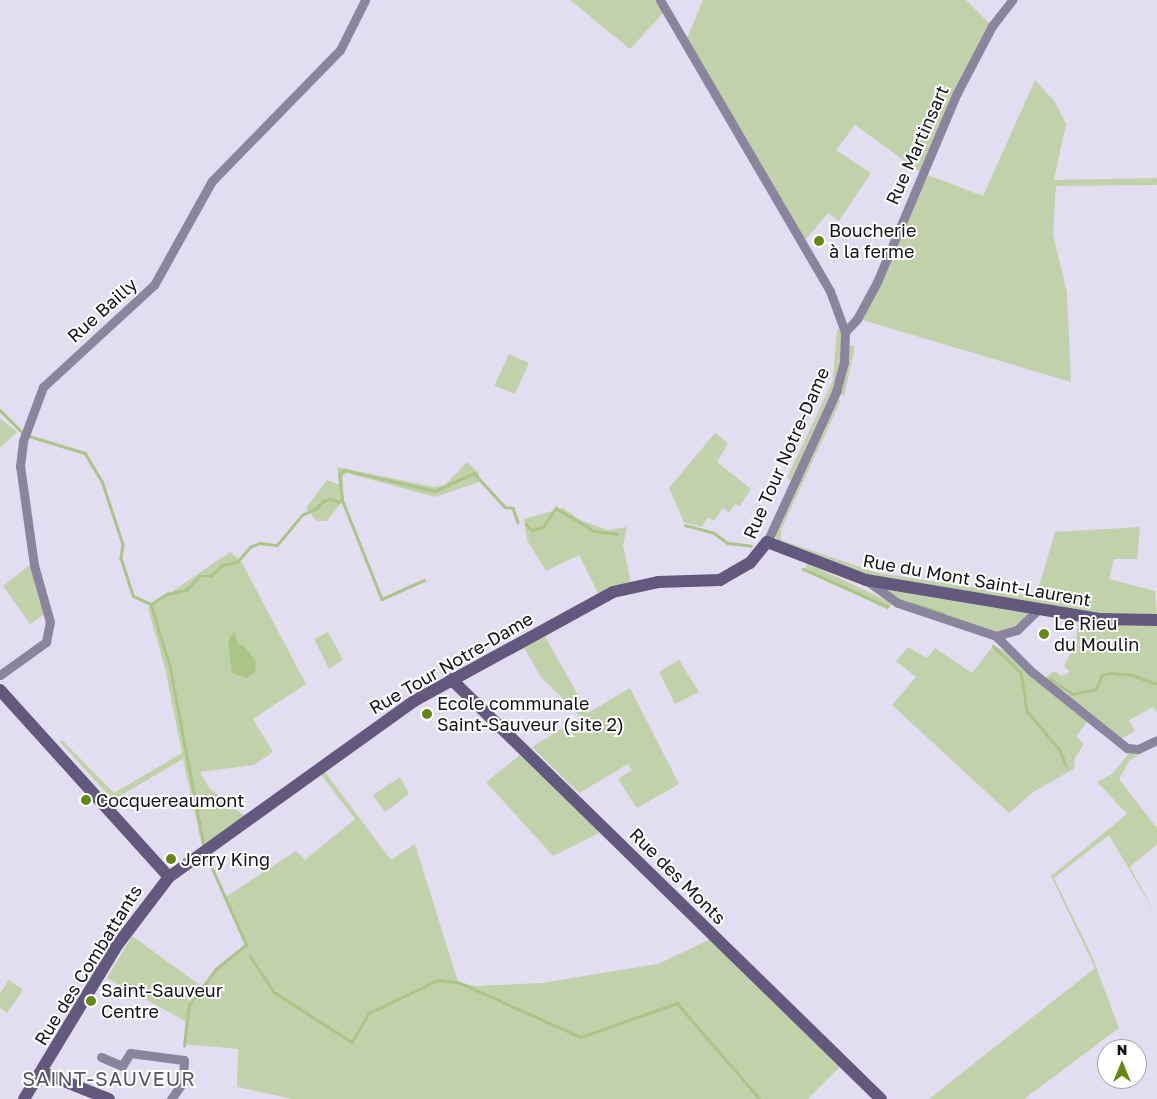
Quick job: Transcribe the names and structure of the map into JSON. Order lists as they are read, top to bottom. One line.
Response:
{"streets":{"street":["Rue Martinsart","Rue Bailly","Rue Tour Notre-Dame","Rue du Mont Saint-Laurent","Rue des Monts","Rue des Combattants"]},"crossings":[["Rue Martinsart","Rue Tour Notre-Dame"],["Rue Tour Notre-Dame","Rue du Mont Saint-Laurent"],["Rue Tour Notre-Dame","Rue des Monts"],["Rue Tour Notre-Dame","Rue des Combattants"]],"districts":["SAINT-SAUVEUR"],"places":["Boucherie à la ferme","Le Rieu du Moulin","Ecole communale Saint-Sauveur (site 2)","Cocquereaumont","Jerry King","Saint-Sauveur Centre"],"north":"top"}
